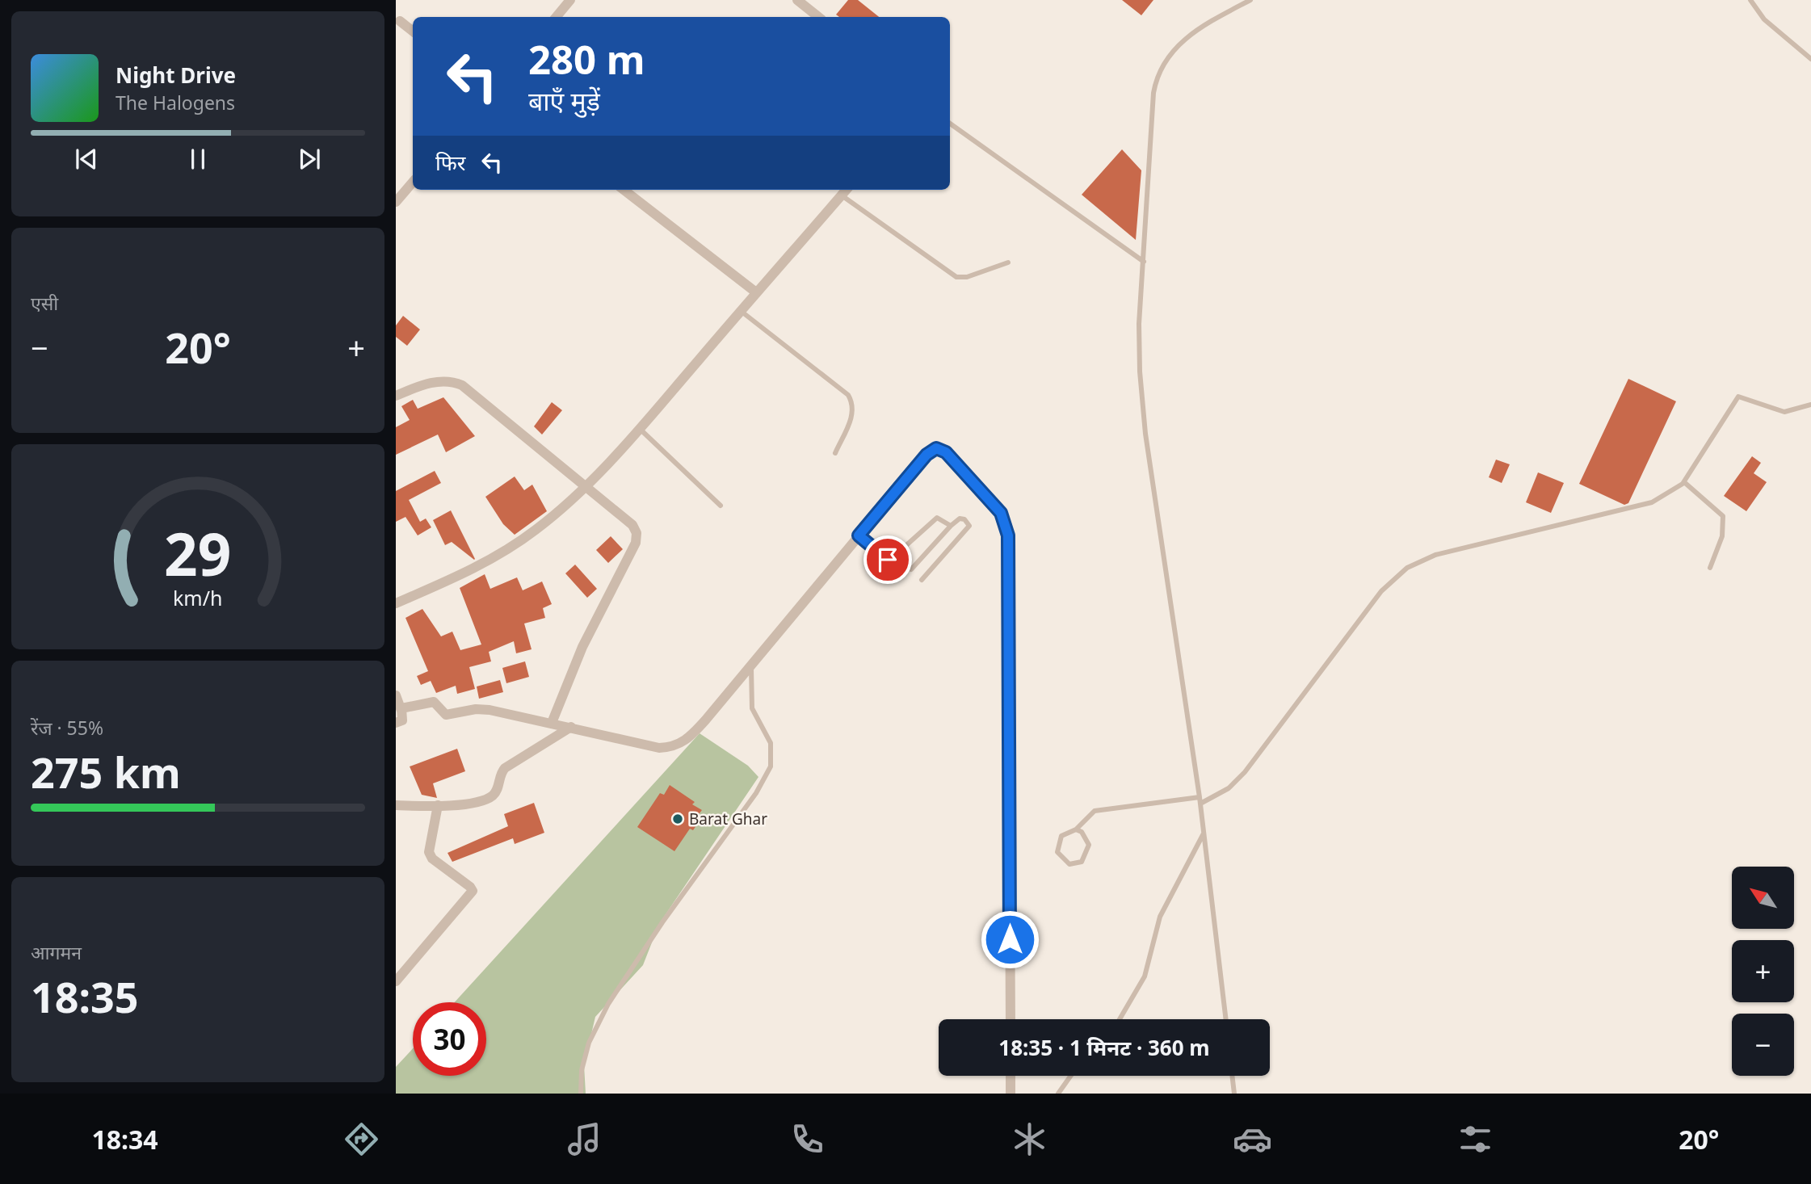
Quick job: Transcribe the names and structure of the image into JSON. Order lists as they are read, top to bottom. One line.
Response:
{"places":["Barat Ghar"],"north":"top left","page":{"turn":["280 m","बाएँ मुड़ें"],"song":["Night Drive","The Halogens"],"then":"फिर","tile":["एसी",["रेंज · 55%","275 km"],["आगमन","18:35"]],"heat":["−","20°","+"],"map_buttons":["+","−"],"limit":"30","trip":"18:35 · 1 मिनट · 360 m","tabs":["18:34","20°"],"gauge":["29","km/h"]}}
